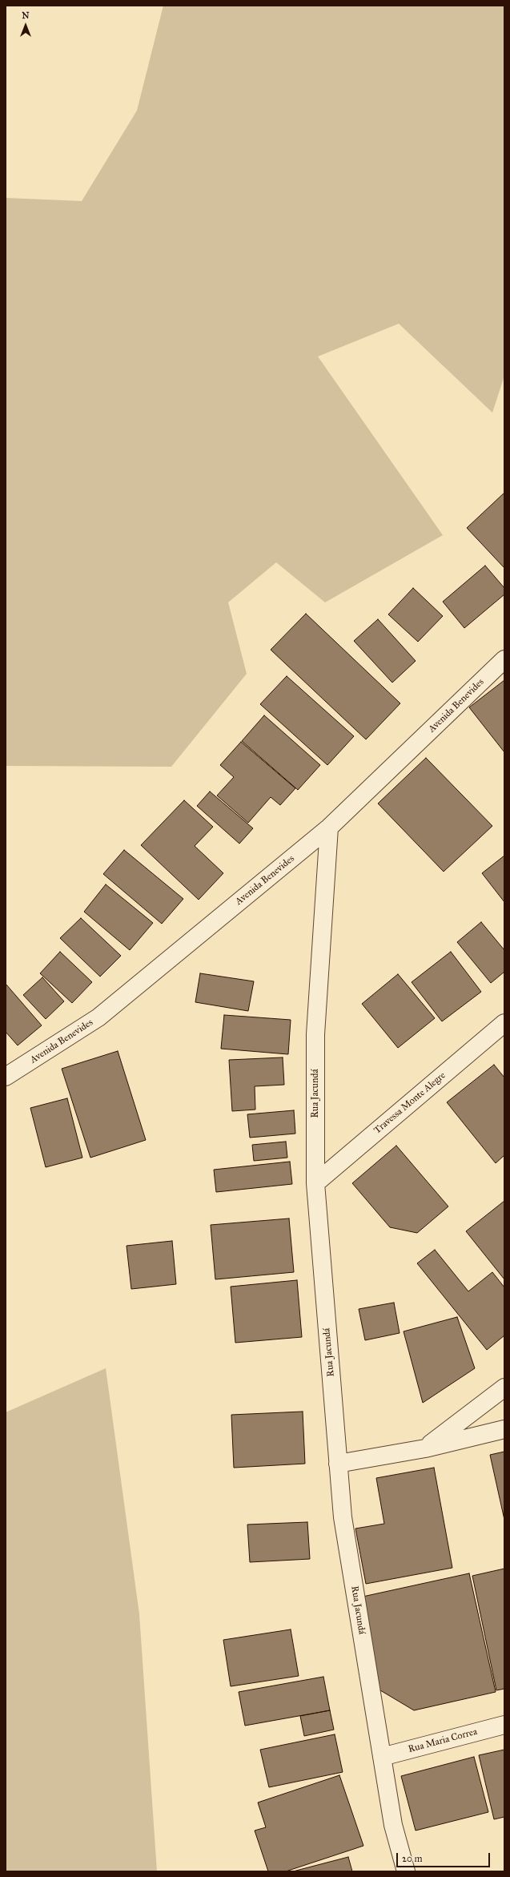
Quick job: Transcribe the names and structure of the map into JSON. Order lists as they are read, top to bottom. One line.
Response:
{"streets":{"street":["Avenida Benevides","Rua Jacundá","Travessa Monte Alegre","Rua Maria Correa"]},"crossings":[["Avenida Benevides","Rua Jacundá"],["Rua Jacundá","Travessa Monte Alegre"],["Rua Jacundá","Rua Maria Correa"]],"scale_bar":"20 m","north":"top"}
